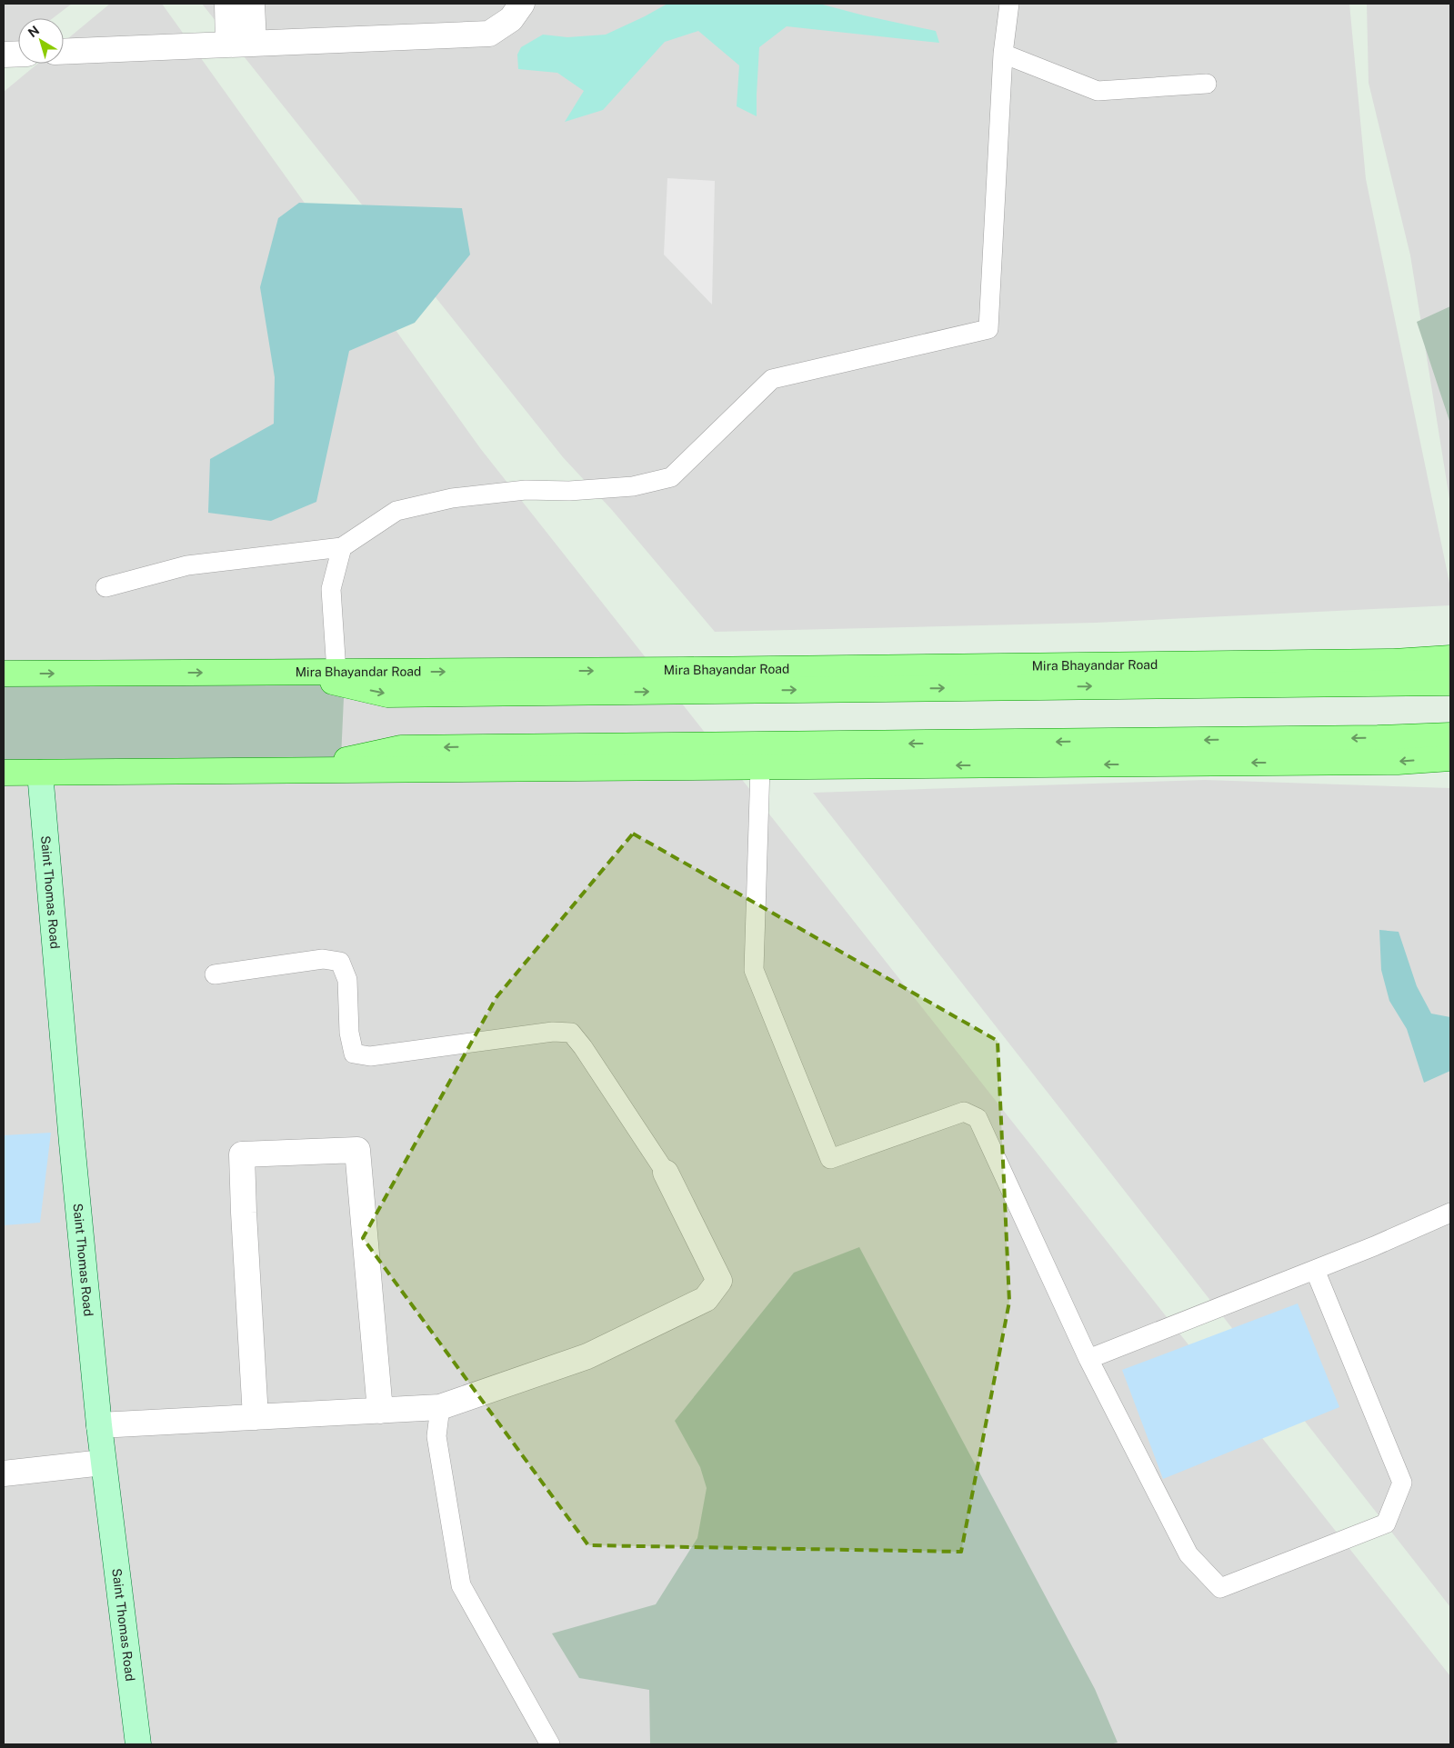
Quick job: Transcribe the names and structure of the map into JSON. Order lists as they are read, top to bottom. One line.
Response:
{"streets":{"main road":["Mira Bhayandar Road"],"street":["Saint Thomas Road"]},"north":"top left"}
